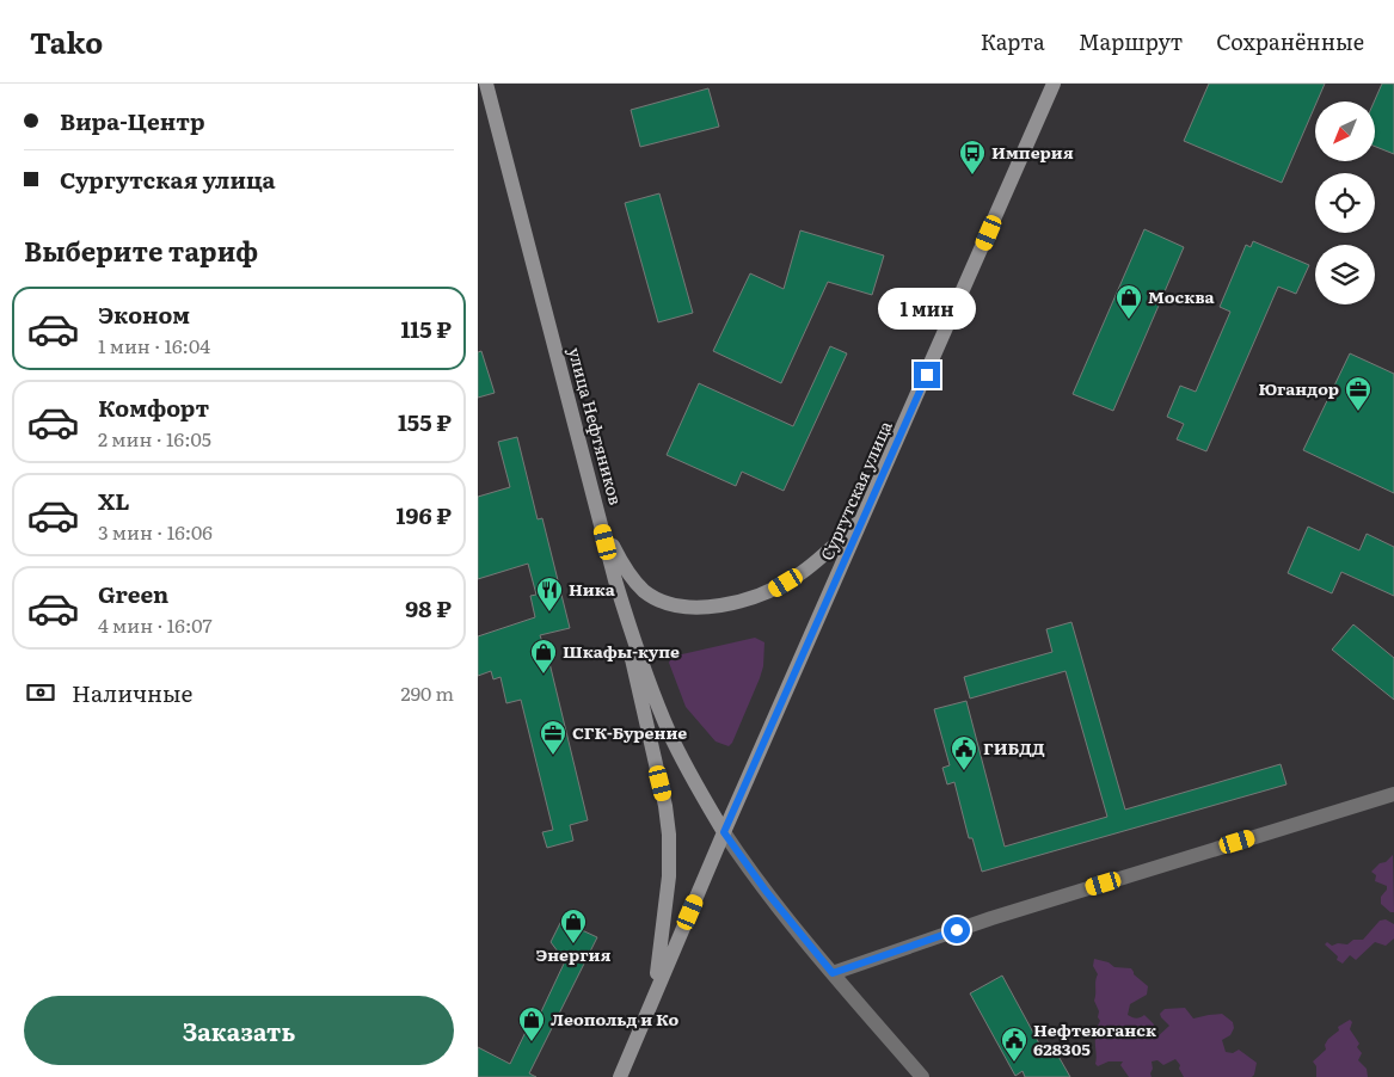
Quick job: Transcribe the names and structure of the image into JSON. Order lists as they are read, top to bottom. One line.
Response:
{"streets":{"main road":["улица Нефтяников","Сургутская улица"]},"crossings":[["улица Нефтяников","Сургутская улица"]],"places":{"bus stop":["Империя"],"shop":["Москва","Шкафы-купе","Энергия","Леопольд и Ко"],"office":["Югандор","СГК-Бурение"],"restaurant":["Ника"],"public building":["ГИБДД","Нефтеюганск 628305"]},"north":"bottom left","page":{"header":"Tako","nav":["Карта","Маршрут","Сохранённые"],"banner":["Вира-Центр","Сургутская улица"],"heading":"Выберите тариф","list":[{"name":"Эконом","note":"1 мин · 16:04","value":"115 ₽"},{"name":"Комфорт","note":"2 мин · 16:05","value":"155 ₽"},{"name":"XL","note":"3 мин · 16:06","value":"196 ₽"},{"name":"Green","note":"4 мин · 16:07","value":"98 ₽"}],"bubble":"1 мин","pay":["Наличные","290 m"],"buttons":"Заказать"}}
